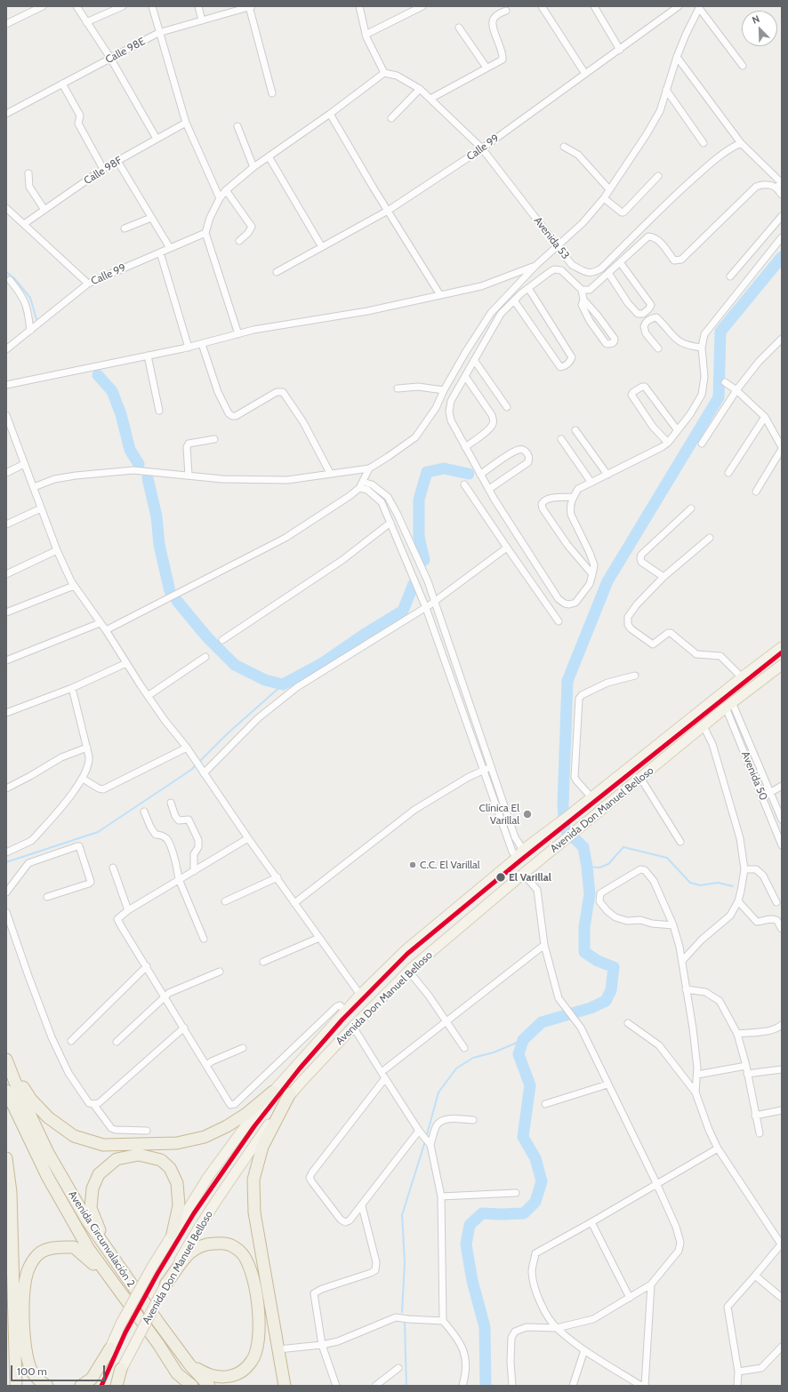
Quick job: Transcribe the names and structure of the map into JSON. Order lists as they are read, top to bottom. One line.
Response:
{"streets":{"highway":["Avenida Circunvalación 2"],"main road":["Avenida Don Manuel Belloso"],"street":["Calle 98E","Calle 99","Calle 98F","Avenida 53","Avenida 50"]},"crossings":[["Calle 99","Avenida 53"],["Avenida 50","Avenida Don Manuel Belloso"]],"places":["Clínica El Varillal","C.C. El Varillal","El Varillal"],"scale_bar":"100 m","north":"top left"}
